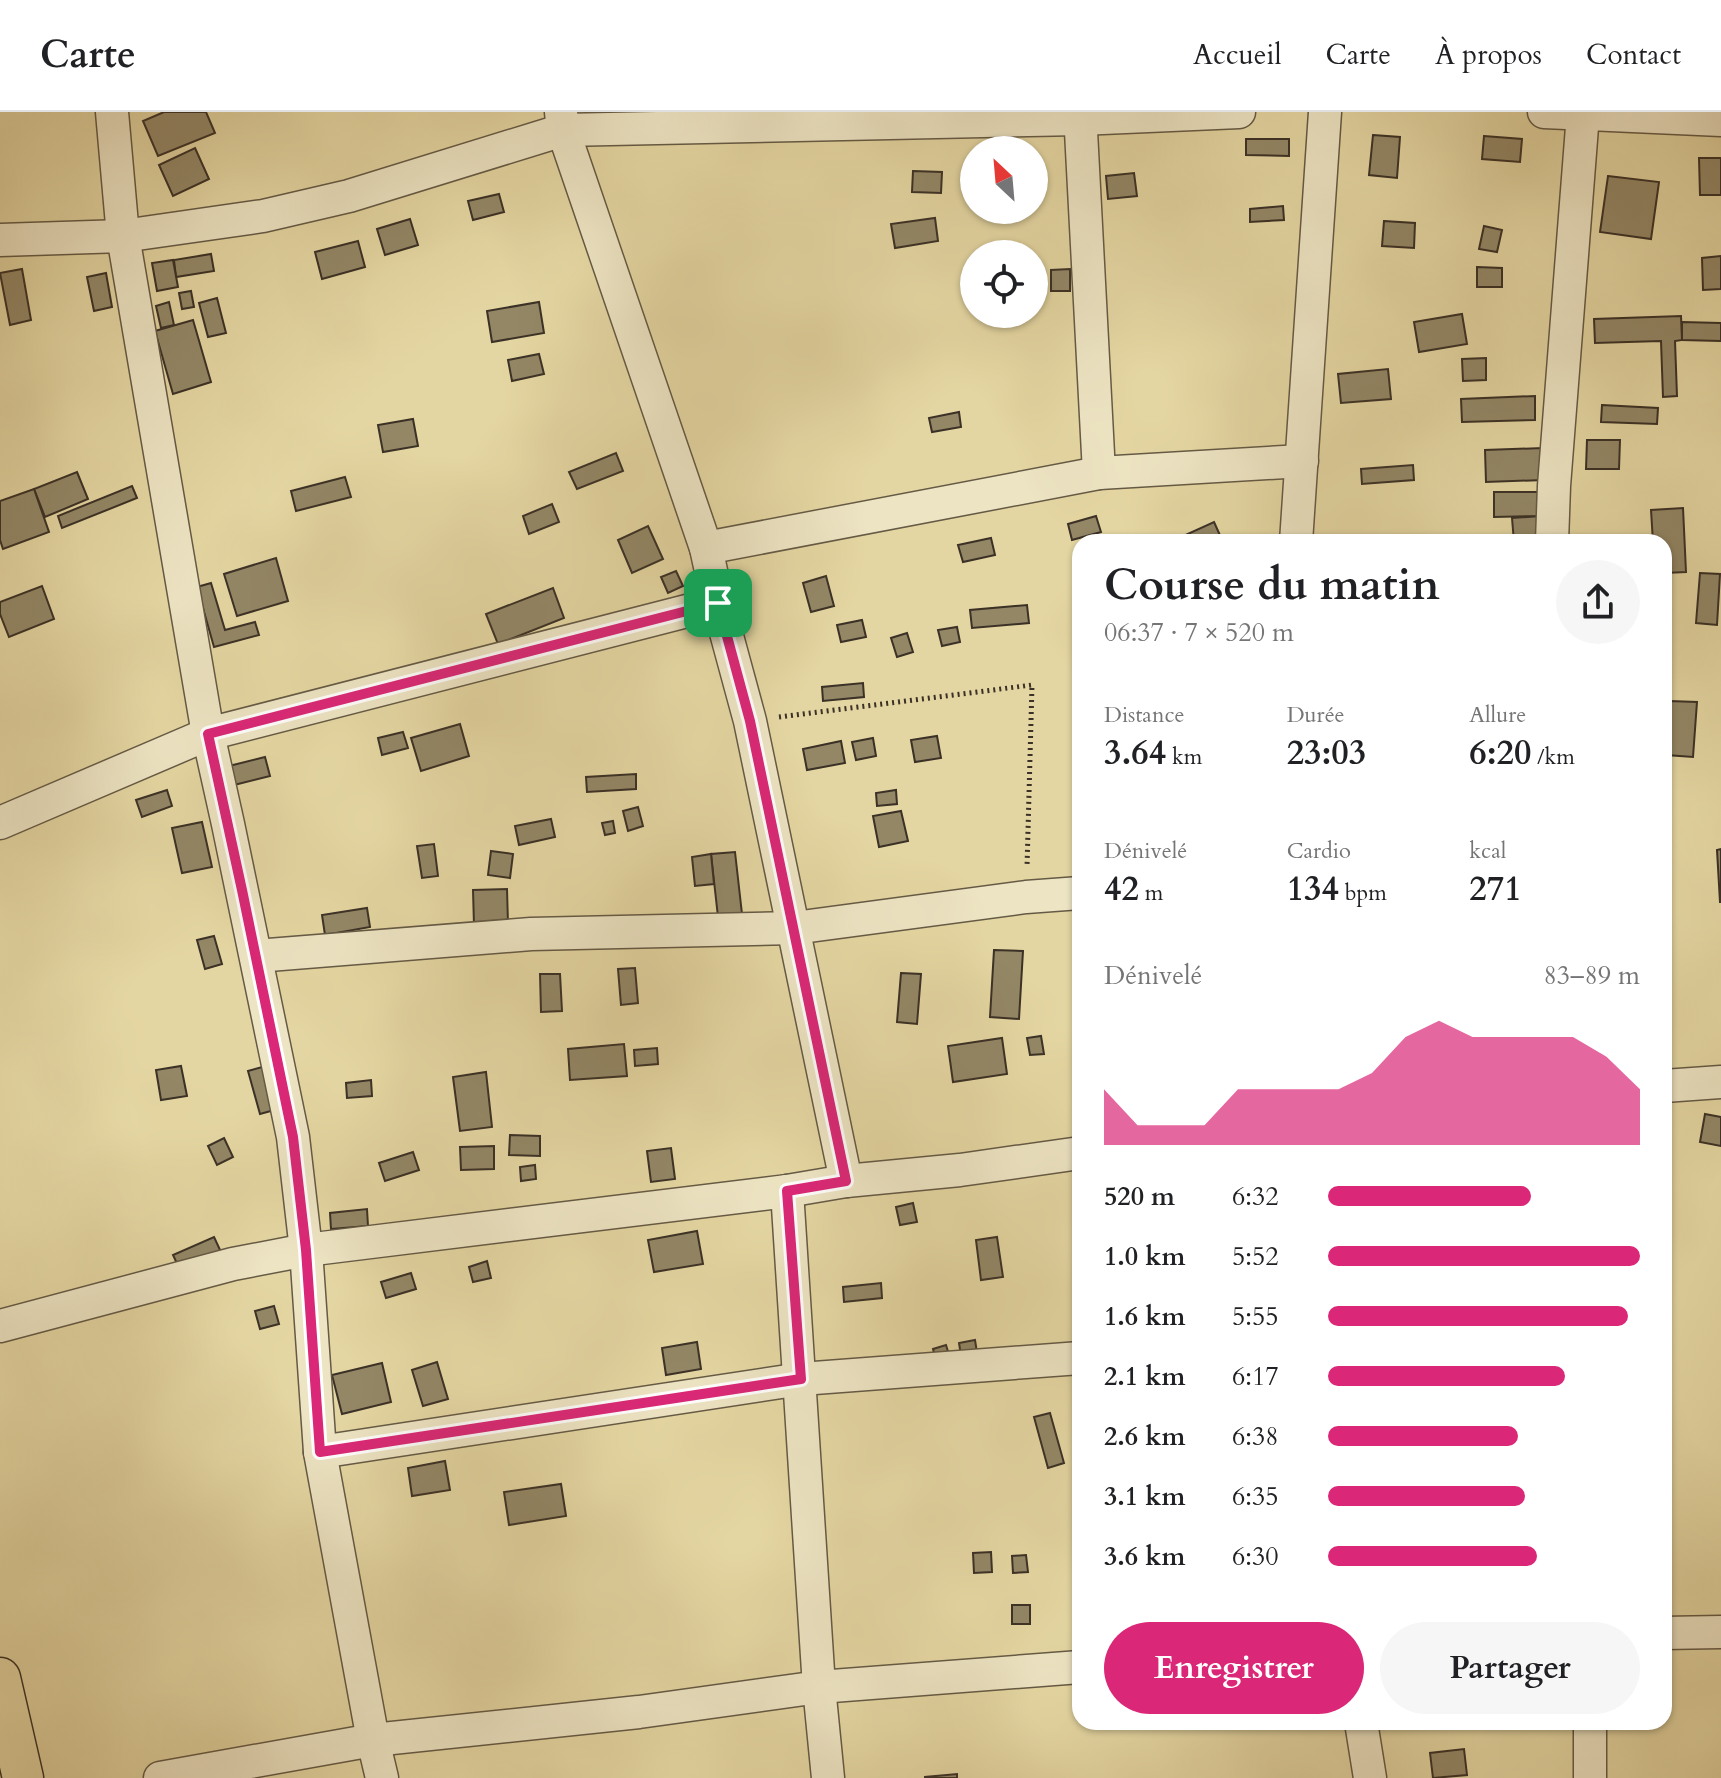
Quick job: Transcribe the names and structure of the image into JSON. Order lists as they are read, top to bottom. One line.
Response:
{"north":"top left","page":{"header":"Carte","nav":["Accueil","Carte","À propos","Contact"],"heading":["Course du matin","06:37 · 7 × 520 m"],"stats":[["Distance","3.64 km"],["Durée","23:03"],["Allure","6:20 /km"],["Dénivelé","42 m"],["Cardio","134 bpm"],["kcal","271"]],"chart":["Dénivelé","83–89 m"],"list":[{"name":"520 m","note":"6:32"},{"name":"1.0 km","note":"5:52"},{"name":"1.6 km","note":"5:55"},{"name":"2.1 km","note":"6:17"},{"name":"2.6 km","note":"6:38"},{"name":"3.1 km","note":"6:35"},{"name":"3.6 km","note":"6:30"}],"buttons":["Enregistrer","Partager"]}}
